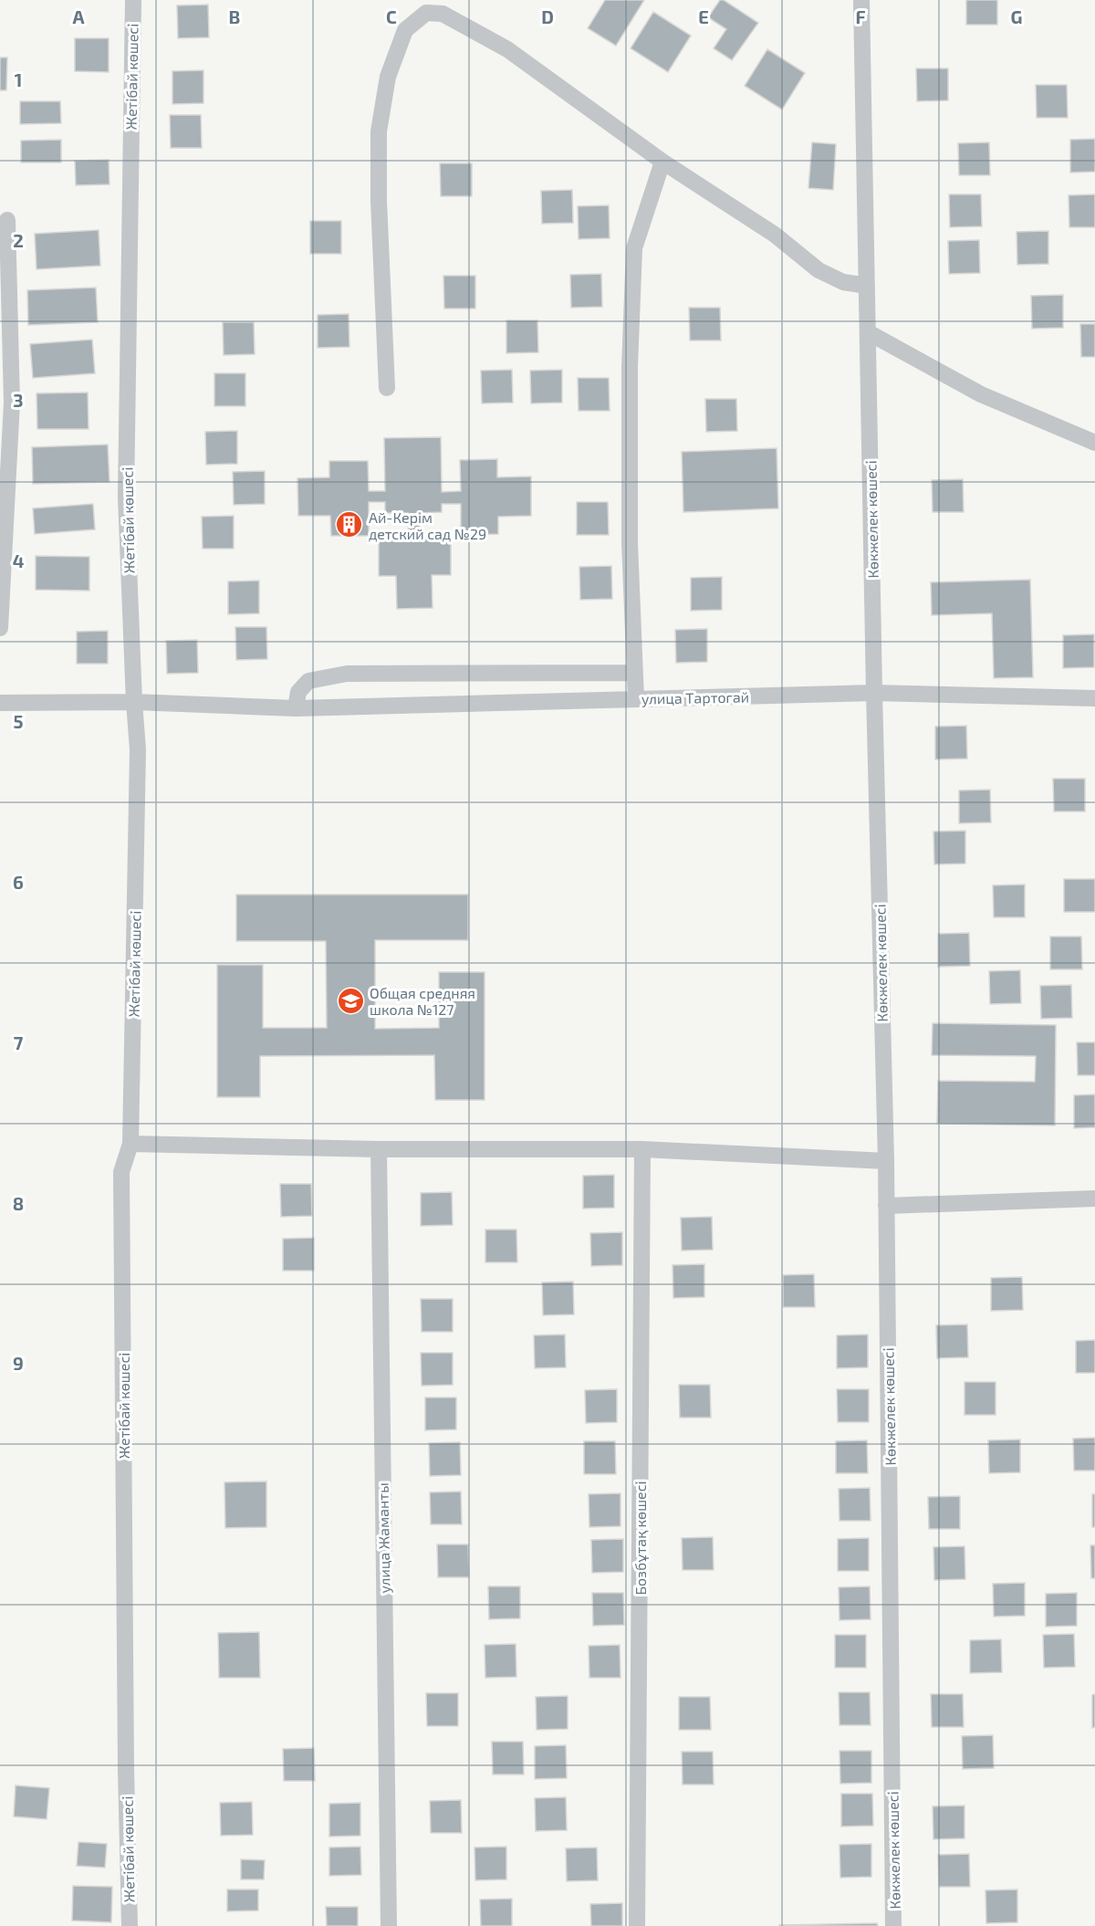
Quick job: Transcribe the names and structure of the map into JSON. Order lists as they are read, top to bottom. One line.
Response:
{"streets":{"street":["Жетібай көшесі","Көкжелек көшесі","улица Тартогай","улица Жаманты","Бозбұтақ көшесі"]},"crossings":[["Жетібай көшесі","улица Тартогай"],["Көкжелек көшесі","улица Тартогай"]],"places":{"building":["Ай-Керім детский сад №29"],"school or university":["Общая средняя школа №127"]},"grid":{"columns":["A","B","C","D","E","F","G"],"rows":["1","2","3","4","5","6","7","8","9"]}}
